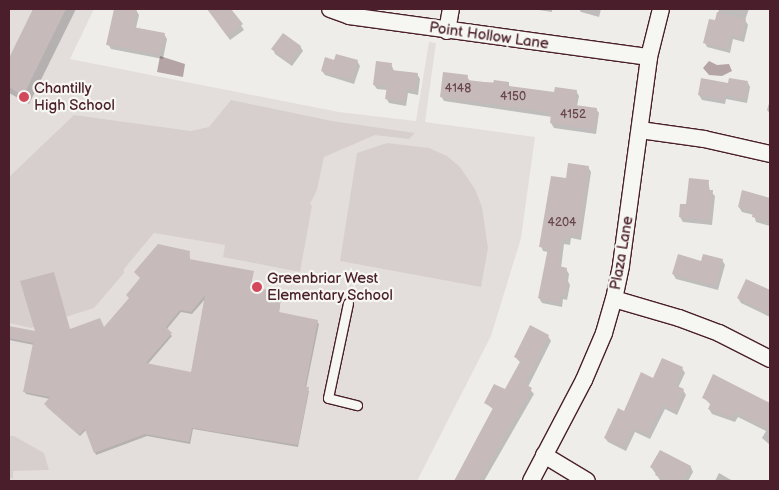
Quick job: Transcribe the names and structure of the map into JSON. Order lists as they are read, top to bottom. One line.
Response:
{"streets":{"street":["Point Hollow Lane","Plaza Lane"]},"crossings":[["Point Hollow Lane","Plaza Lane"]],"places":["Chantilly High School","Greenbriar West Elementary School"],"house_numbers":["4148","4150","4152","4204"]}
